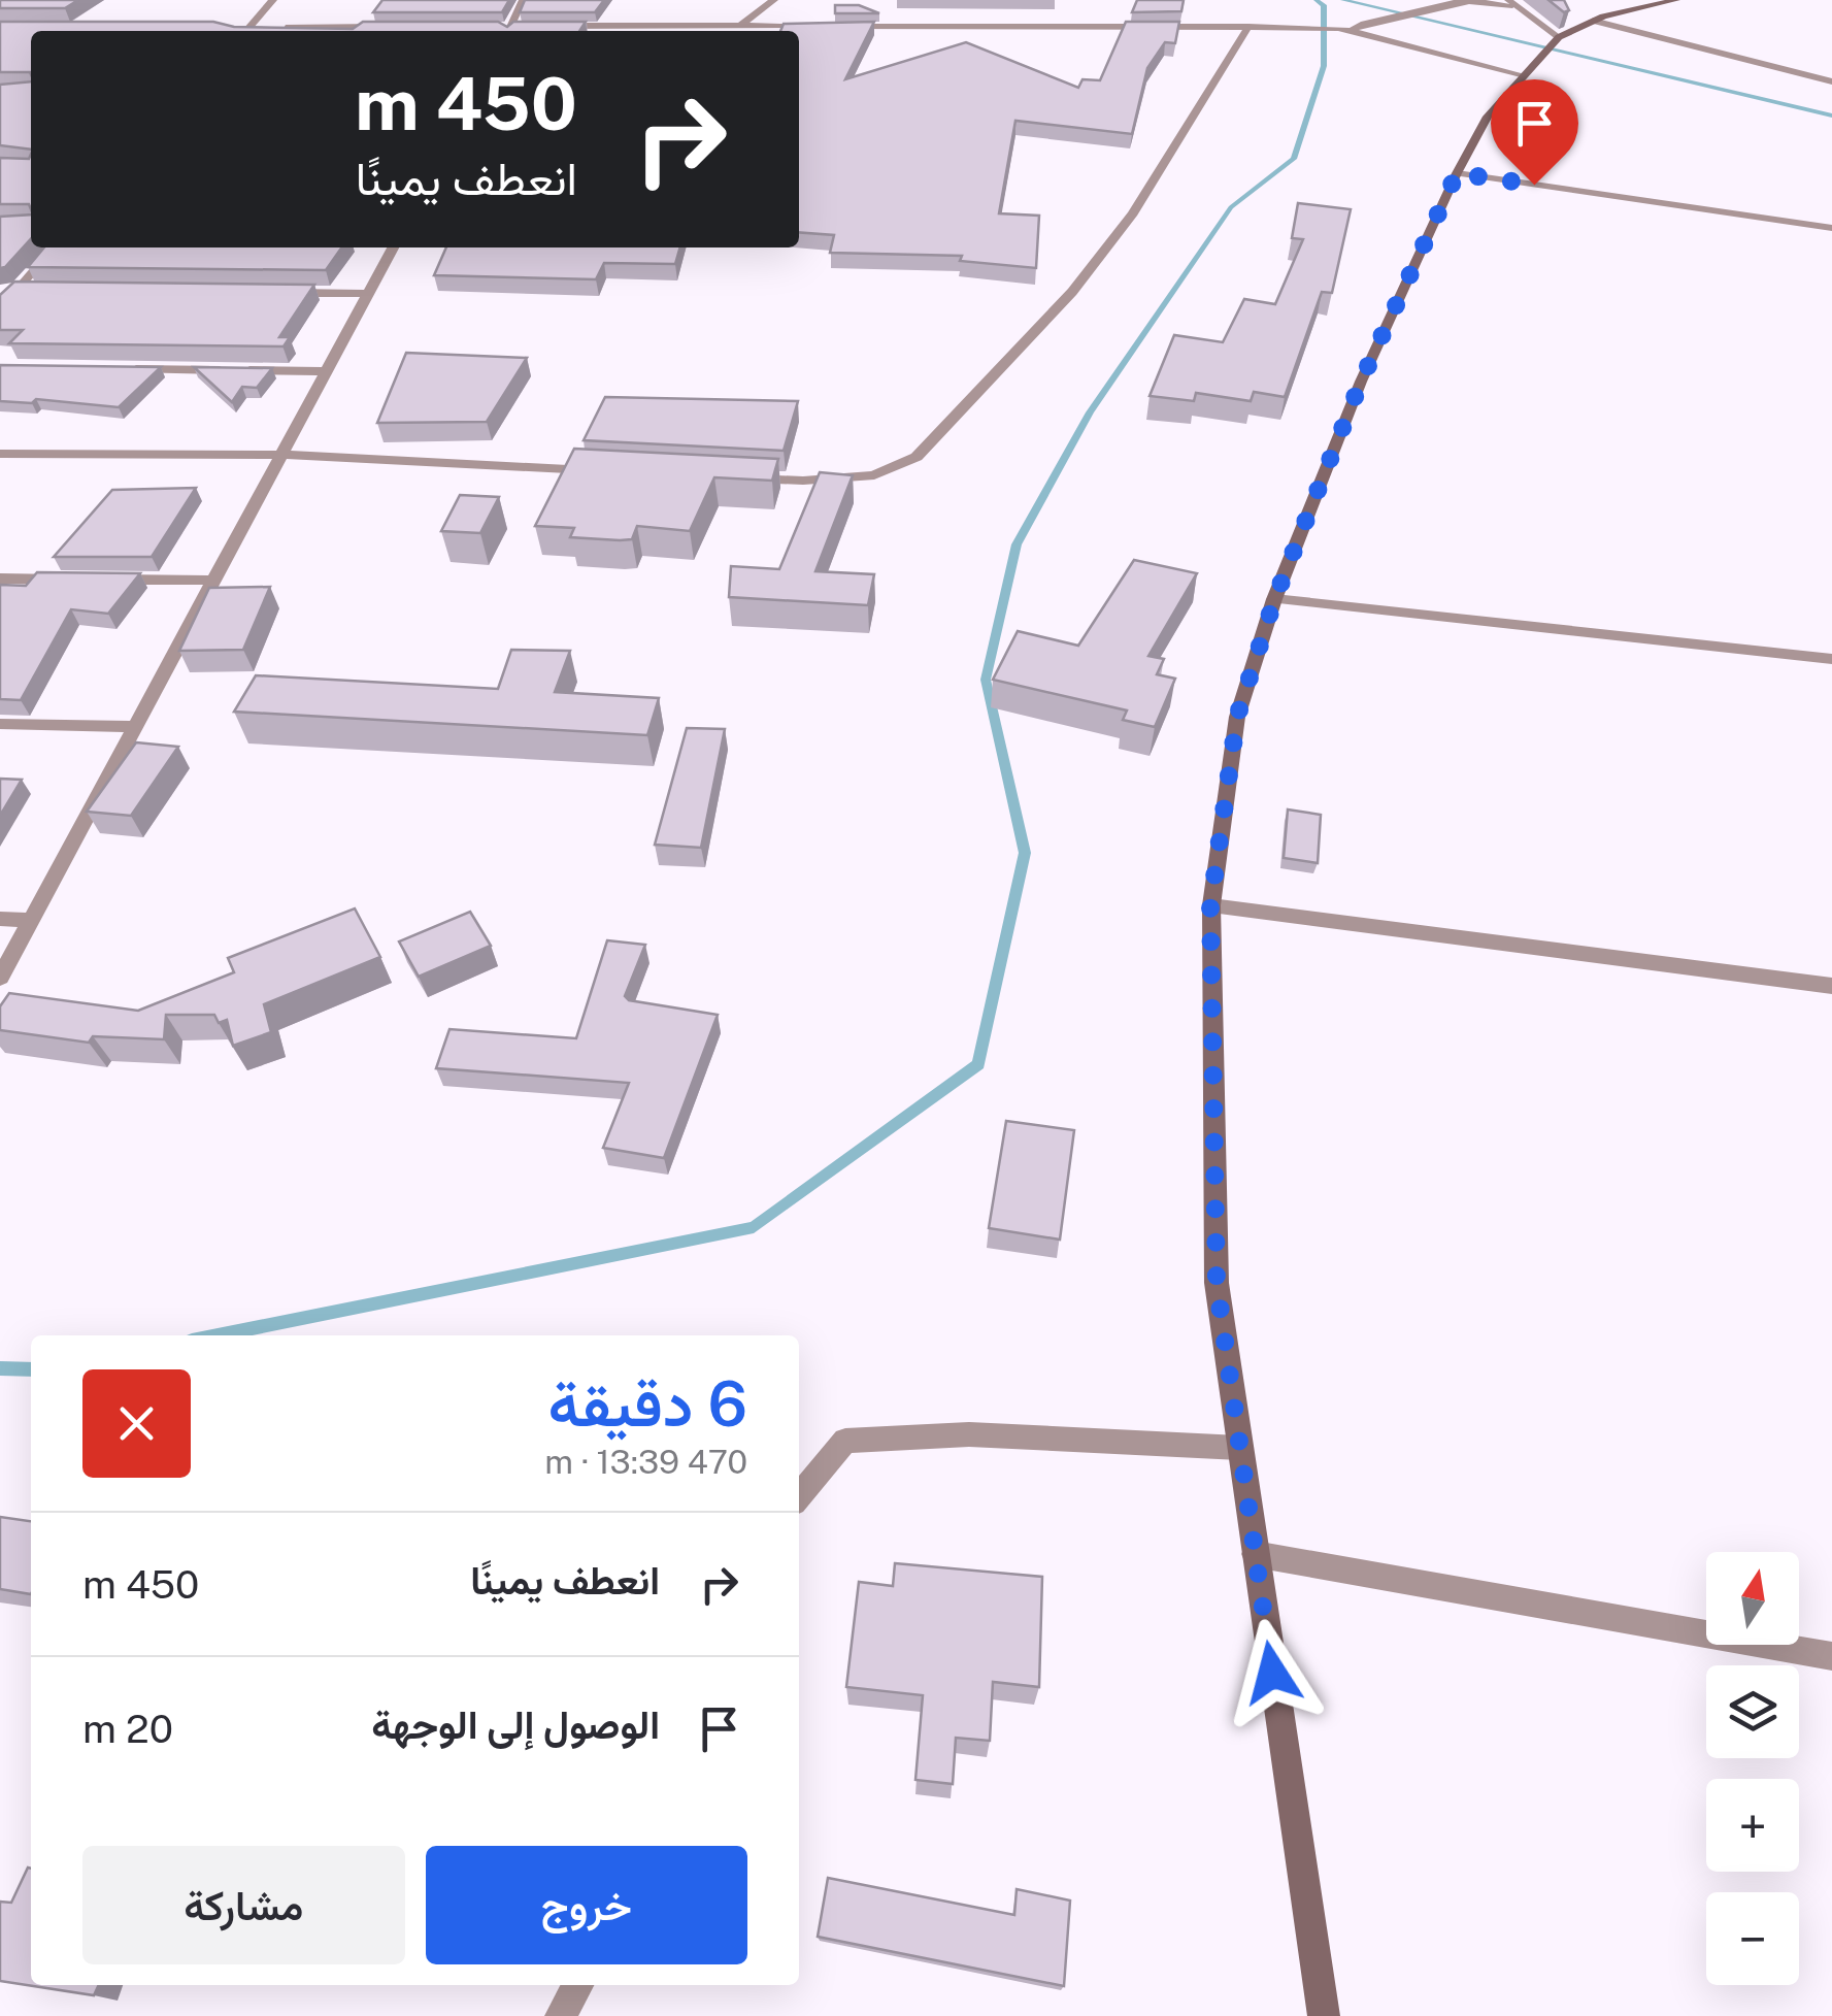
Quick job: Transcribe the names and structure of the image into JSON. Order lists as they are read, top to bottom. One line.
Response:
{"north":"top","page":{"turn":["450 m","انعطف يمينًا"],"heading":["6 دقيقة","470 m · 13:39"],"list":[{"name":"انعطف يمينًا","value":"450 m"},{"name":"الوصول إلى الوجهة","value":"20 m"}],"map_buttons":["+","−"],"buttons":["خروج","مشاركة"]}}
